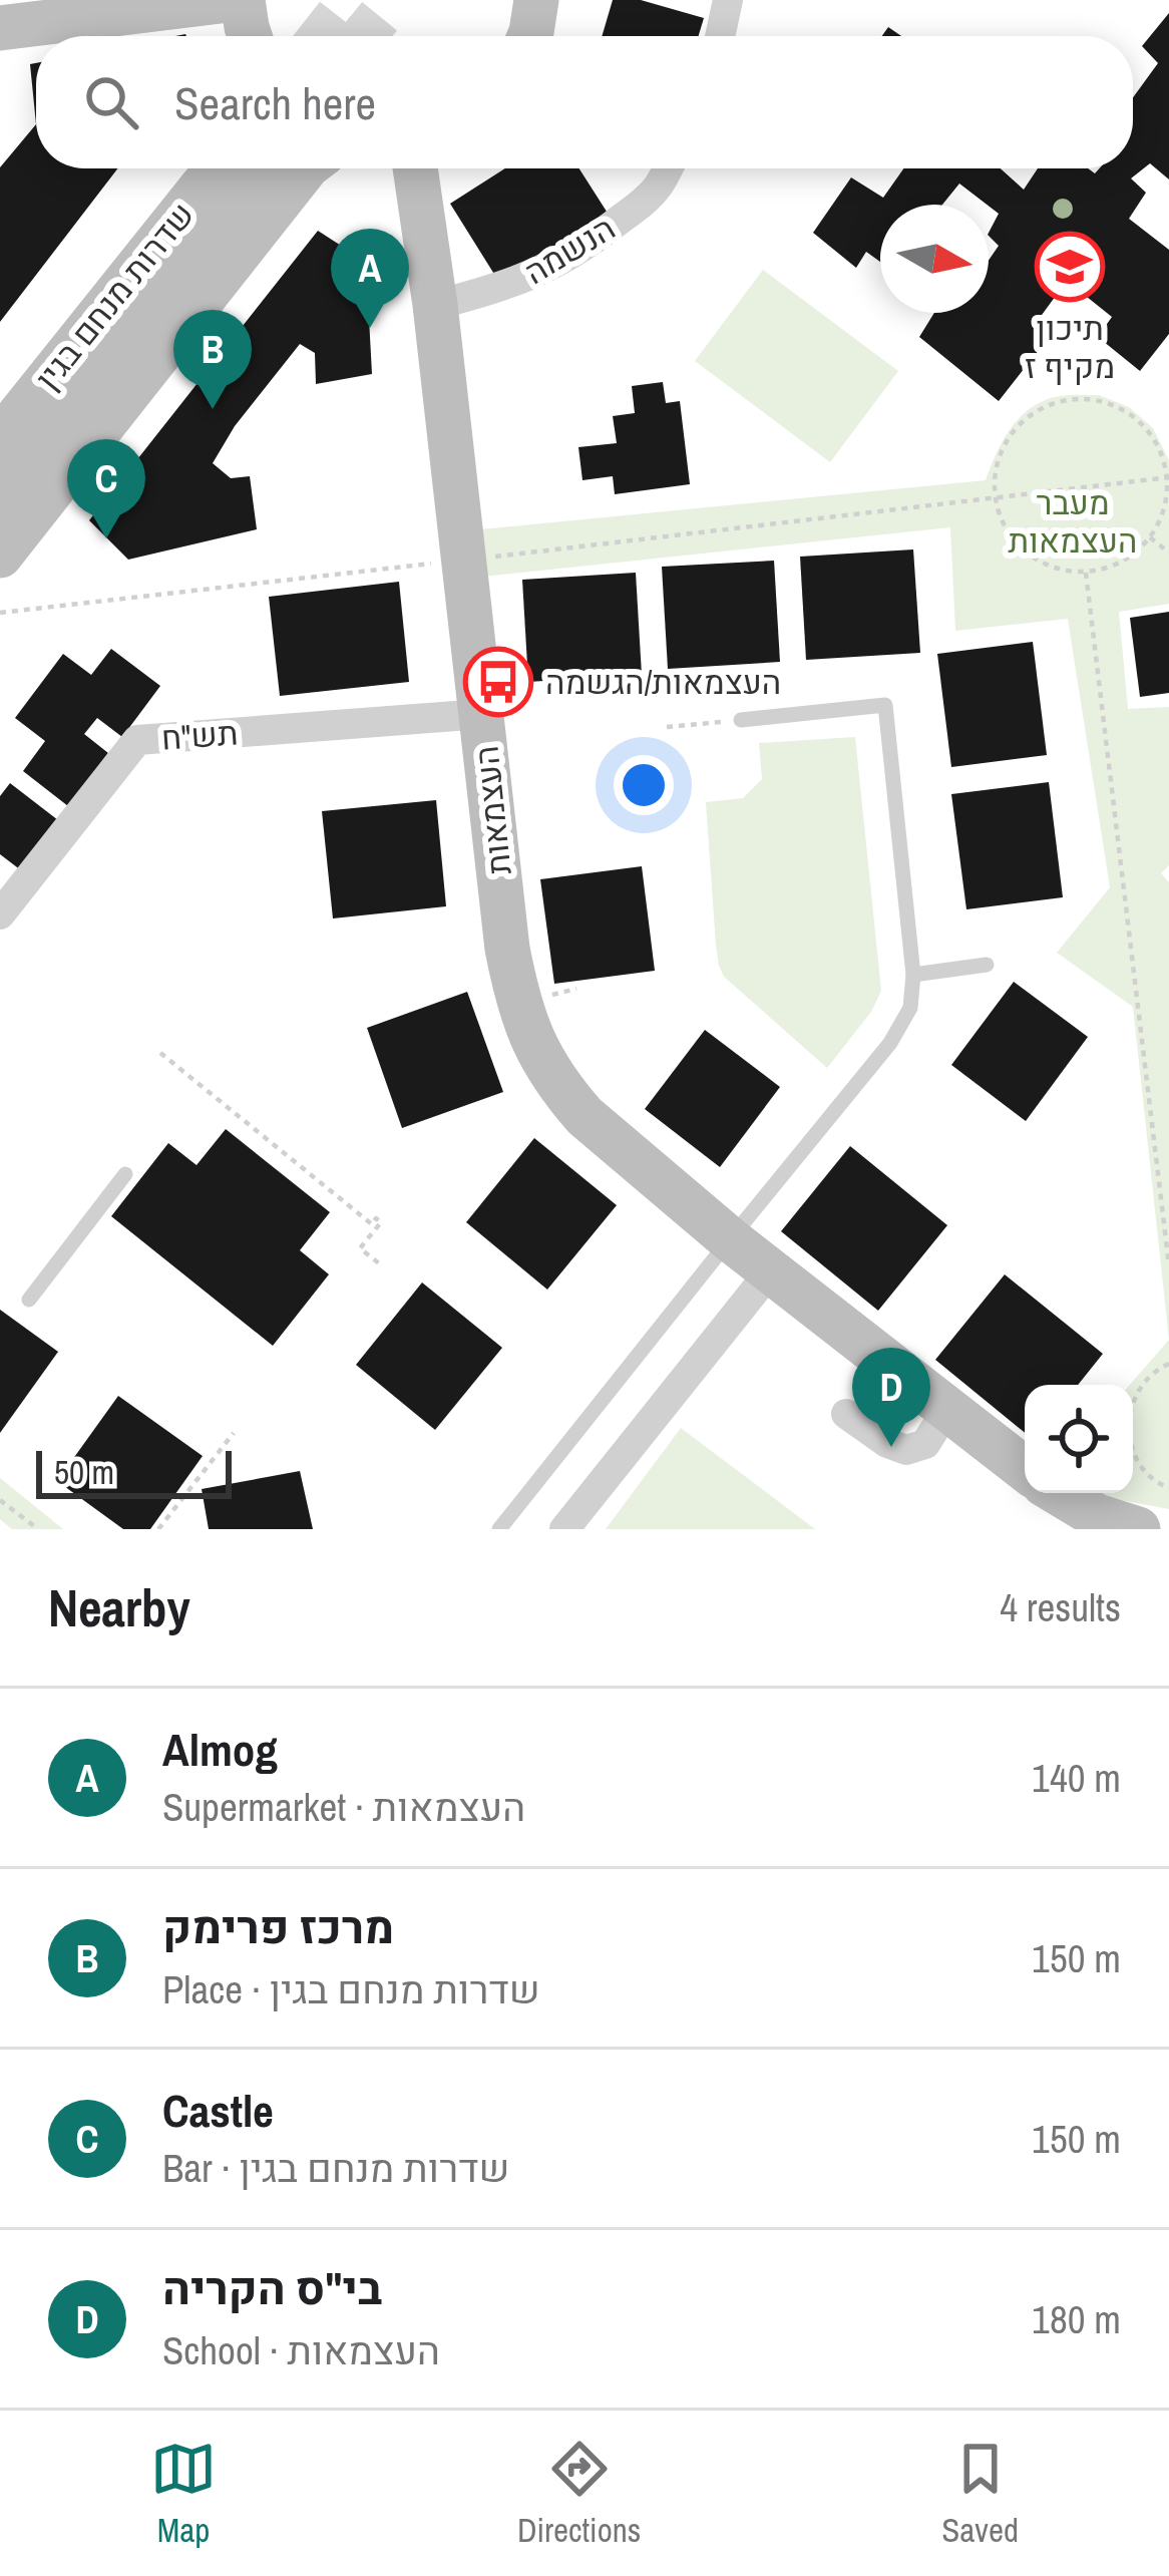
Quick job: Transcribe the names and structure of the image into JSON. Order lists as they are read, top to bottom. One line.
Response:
{"streets":{"street":["הנשמה","שדרות מנחם בגין","תש\"ח","העצמאות"]},"crossings":[["הנשמה","העצמאות"],["תש\"ח","העצמאות"]],"parks":["מעבר העצמאות"],"places":{"school or university":["תיכון מקיף ז"],"bus stop":["העצמאות/הגשמה"]},"scale_bar":"50 m","north":"right","page":{"search":"Search here","pins":["A","B","C","D"],"scale":"50 m","heading":["Nearby","4 results"],"list":[{"mark":"A","name":"Almog","note":"Supermarket · העצמאות","value":"140 m"},{"mark":"B","name":"מרכז פרימק","note":"Place · שדרות מנחם בגין","value":"150 m"},{"mark":"C","name":"Castle","note":"Bar · שדרות מנחם בגין","value":"150 m"},{"mark":"D","name":"בי\"ס הקריה","note":"School · העצמאות","value":"180 m"}],"nav":["Map","Directions","Saved"]}}
